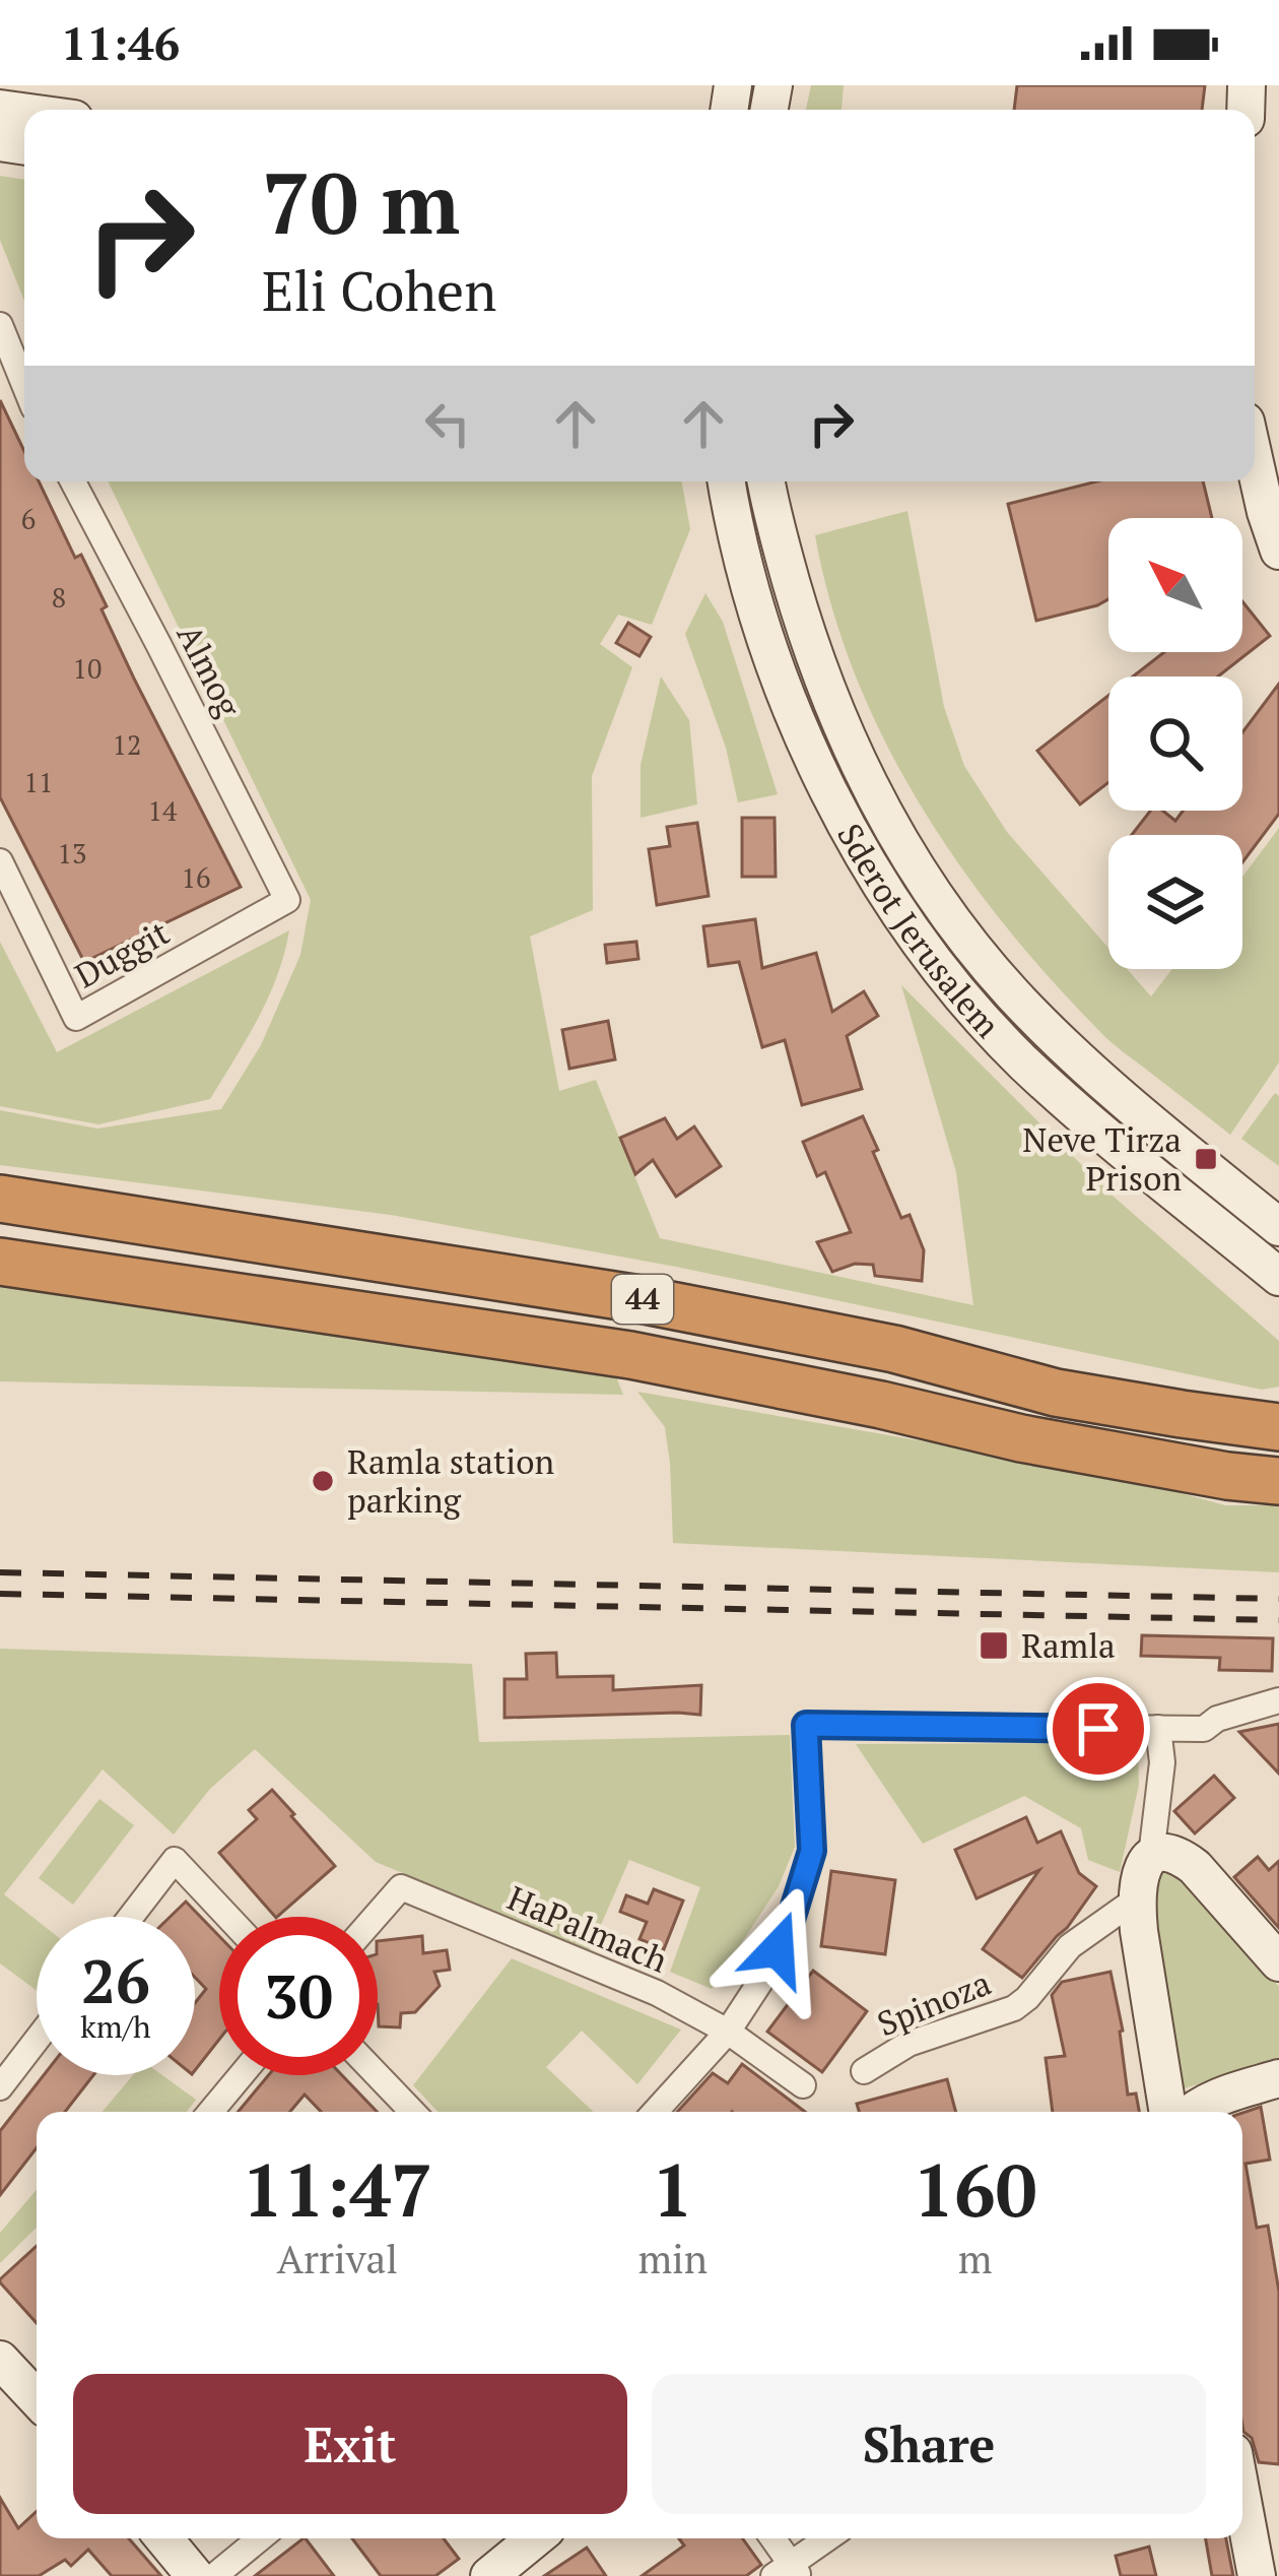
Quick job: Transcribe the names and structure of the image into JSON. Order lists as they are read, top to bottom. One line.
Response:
{"streets":{"highway":["44"],"main road":["Sderot Jerusalem"],"street":["Almog","Duggit","HaPalmach","Spinoza"]},"crossings":[["Almog","Duggit"]],"places":{"transit":["Neve Tirza Prison","Ramla"],"other":["Ramla station parking"]},"house_numbers":["6","8","10","12","11","14","13","16"],"north":"top left","page":{"status":"11:46","turn":["70 m","Eli Cohen"],"speed":"26 km/h","limit":"30","eta":["11:47","Arrival","1","min","160","m"],"buttons":["Exit","Share"]}}
